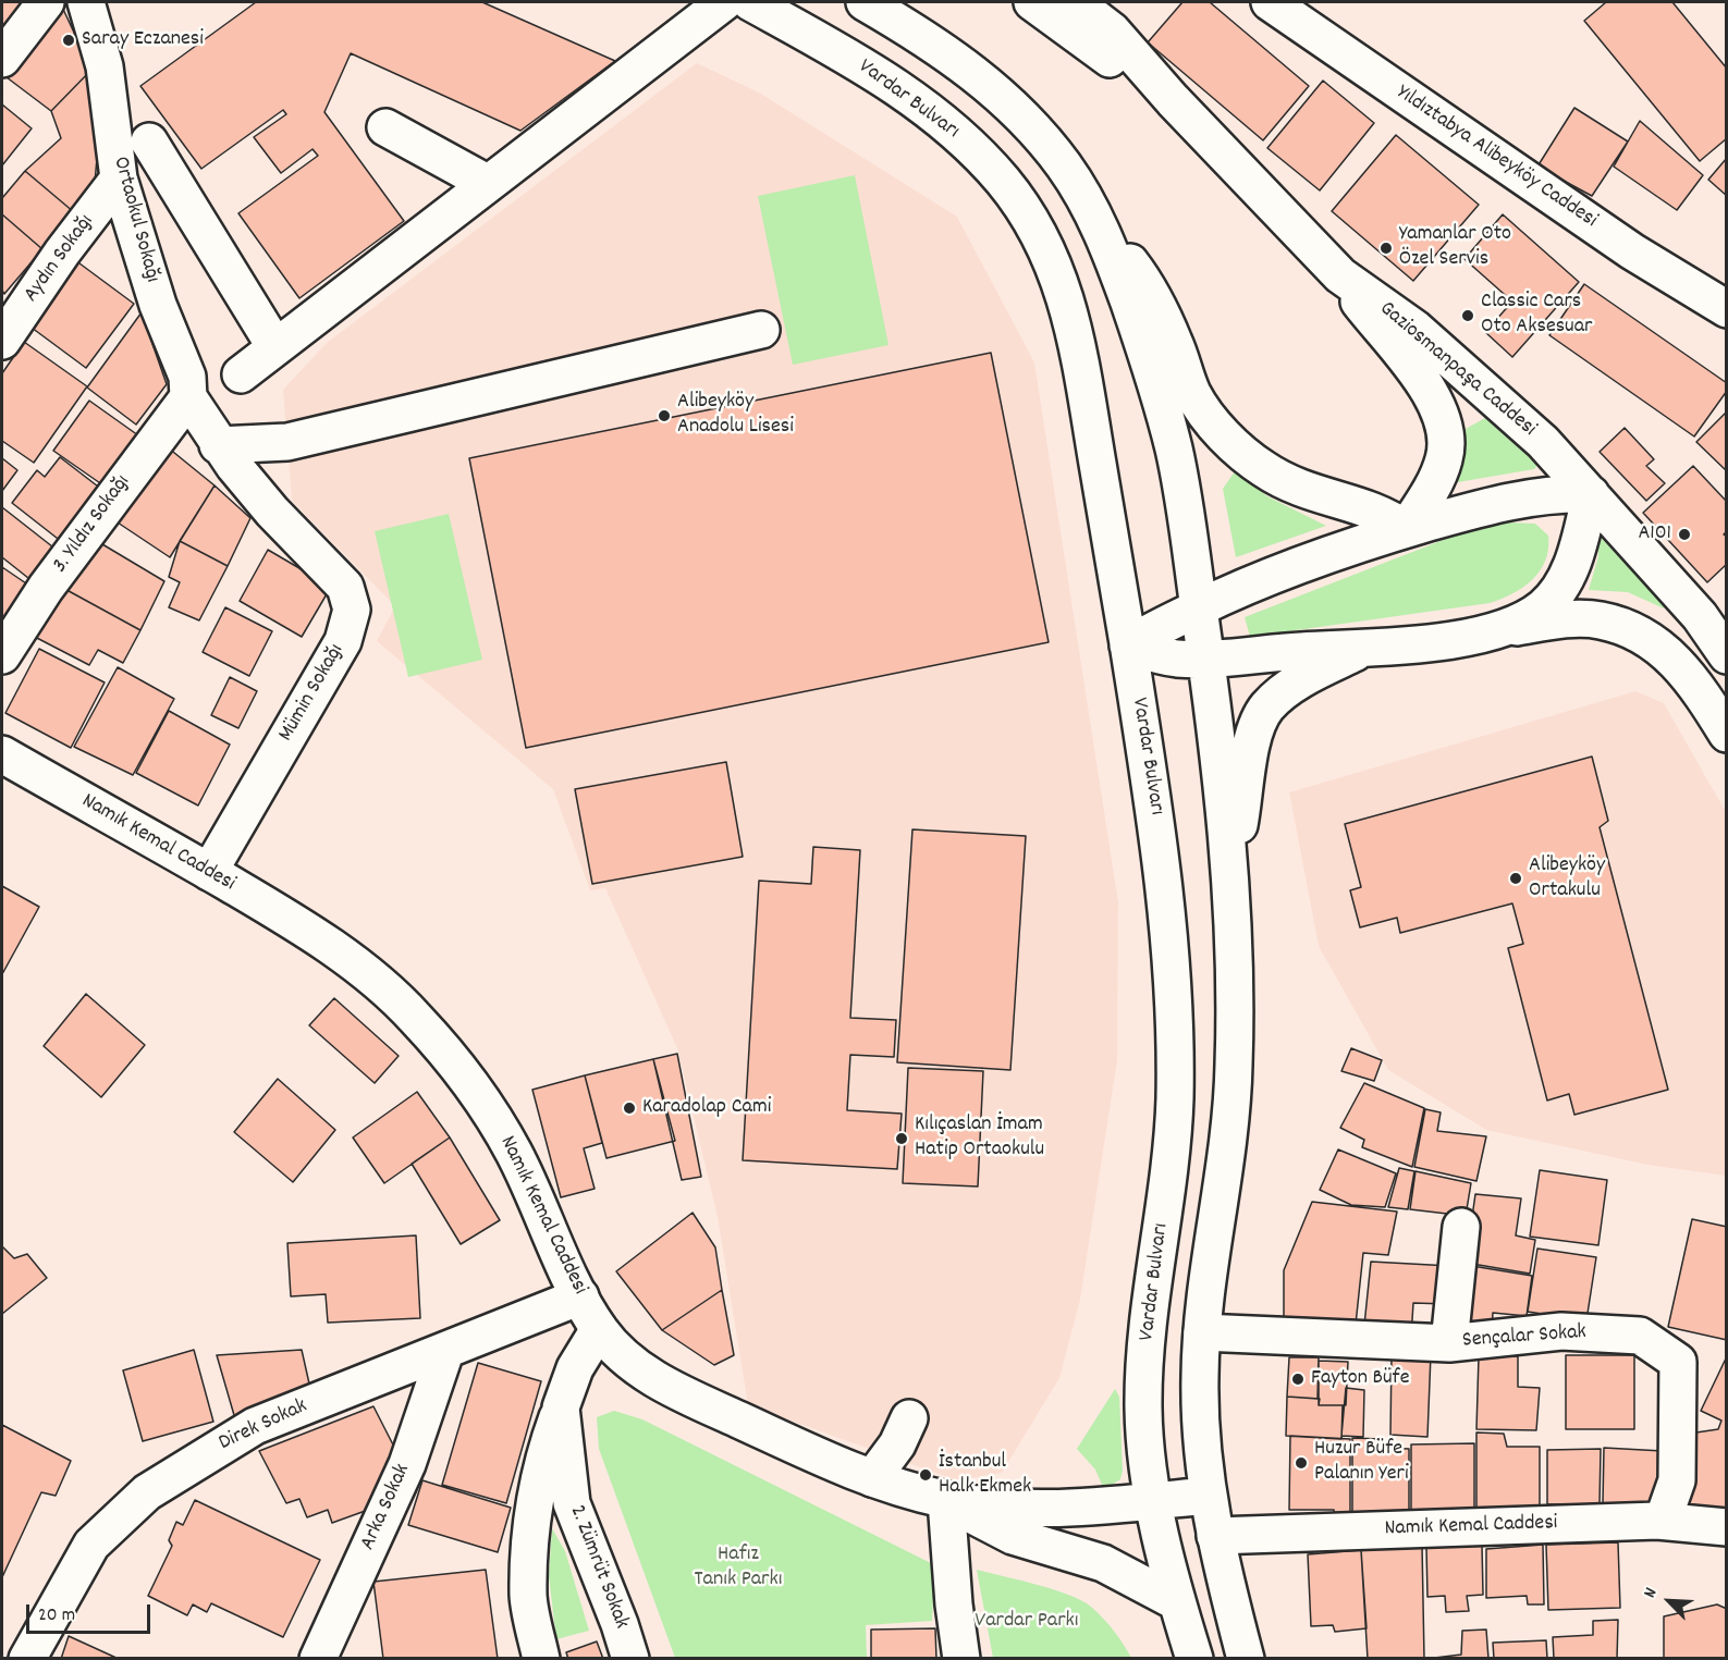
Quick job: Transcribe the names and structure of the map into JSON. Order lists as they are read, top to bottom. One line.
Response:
{"streets":{"main road":["Vardar Bulvarı","Yıldıztabya Alibeyköy Caddesi","Ortaokul Sokağı","Aydın Sokağı","Gaziosmanpaşa Caddesi","3. Yıldız Sokağı","Mümin Sokağı","Namık Kemal Caddesi","Sençalar Sokak","Direk Sokak","Arka Sokak","2. Zümrüt Sokak"]},"crossings":[["Vardar Bulvarı","Namık Kemal Caddesi"],["Ortaokul Sokağı","Aydın Sokağı"],["Ortaokul Sokağı","3. Yıldız Sokağı"],["Ortaokul Sokağı","Mümin Sokağı"],["3. Yıldız Sokağı","Mümin Sokağı"],["Mümin Sokağı","Namık Kemal Caddesi"],["Namık Kemal Caddesi","Sençalar Sokak"],["Namık Kemal Caddesi","Direk Sokak"],["Namık Kemal Caddesi","2. Zümrüt Sokak"],["Direk Sokak","Arka Sokak"]],"parks":["Hafız Tanık Parkı","Vardar Parkı"],"places":["Saray Eczanesi","Yamanlar Oto Özel Servis","Classic Cars Oto Aksesuar","Alibeyköy Anadolu Lisesi","A101","Alibeyköy Ortakulu","Karadolap Cami","Kılıçaslan İmam Hatip Ortaokulu","Fayton Büfe","Huzur Büfe Palanın Yeri","İstanbul Halk Ekmek"],"scale_bar":"20 m","north":"top left"}
